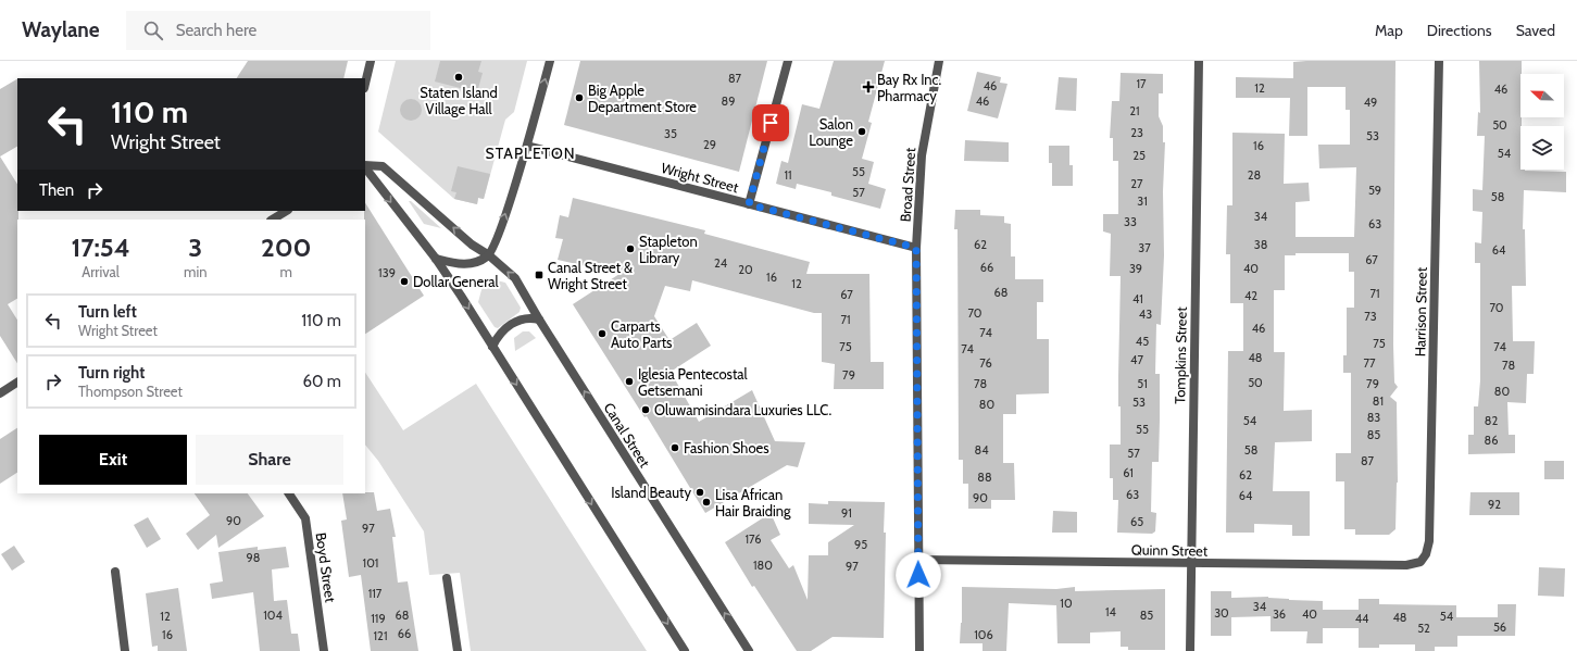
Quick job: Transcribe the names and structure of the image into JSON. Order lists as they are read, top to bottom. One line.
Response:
{"streets":{"street":["Wright Street","Broad Street","Harrison Street","Tompkins Street","Canal Street","Quinn Street","Boyd Street"]},"crossings":[["Wright Street","Broad Street"],["Broad Street","Quinn Street"],["Harrison Street","Quinn Street"],["Tompkins Street","Quinn Street"]],"districts":["STAPLETON"],"places":{"other":["Staten Island Village Hall","Big Apple Department Store","Salon Lounge","Stapleton Library","Dollar General","Carparts Auto Parts","Iglesia Pentecostal Getsemani","Oluwamisindara Luxuries LLC.","Fashion Shoes","Island Beauty","Lisa African Hair Braiding"],"health":["Bay Rx Inc. Pharmacy"],"transit":["Canal Street & Wright Street"]},"house_numbers":["87","17","46","12","46","89","46","49","21","50","23","35","53","29","16","54","25","55","11","28","27","59","57","58","31","34","33","63","62","38","37","64","67","24","66","39","40","20","139","16","12","68","71","67","42","41","70","70","43","73","71","46","74","45","75","75","74","74","48","47","76","77","78","79","50","78","51","79","80","81","53","80","83","54","82","55","85","86","84","58","57","87","61","62","88","63","64","90","92","91","90","65","97","176","95","98","101","180","97","117","10","34","14","30","36","40","104","68","85","12","54","48","119","44","56","52","66","16","106","121"],"north":"left","page":{"header":"Waylane","search":"Search here","nav":["Map","Directions","Saved"],"turn":["110 m","Wright Street"],"then":"Then","eta":["17:54","Arrival","3","min","200","m"],"list":[{"name":"Turn left","note":"Wright Street","value":"110 m"},{"name":"Turn right","note":"Thompson Street","value":"60 m"}],"buttons":["Exit","Share"]}}
